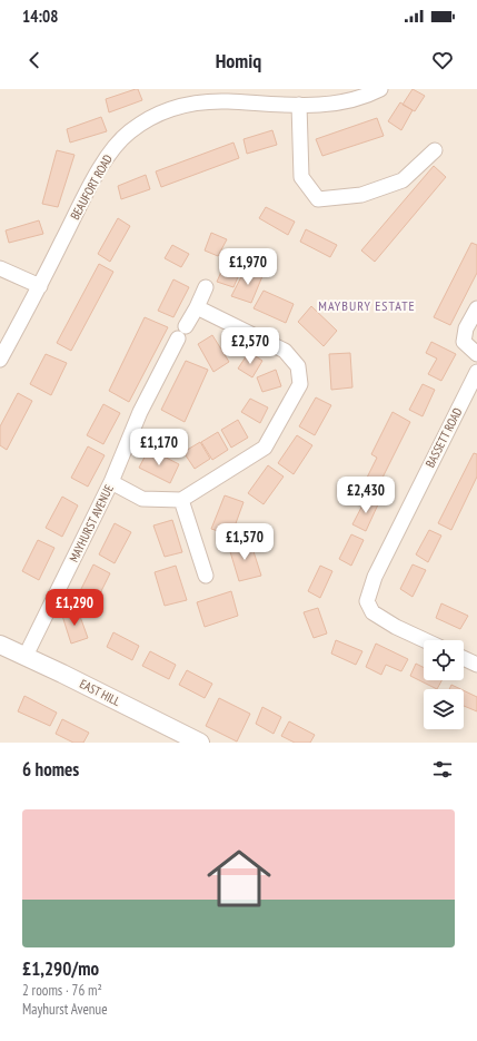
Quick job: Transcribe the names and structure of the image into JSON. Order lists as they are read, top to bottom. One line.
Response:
{"streets":{"street":["BEAUFORT ROAD","BASSETT ROAD","MAYHURST AVENUE","EAST HILL"]},"crossings":[["MAYHURST AVENUE","EAST HILL"]],"districts":["MAYBURY ESTATE"],"page":{"status":"14:08","header":"Homiq","price":["£1,970","£2,570","£1,170","£2,430","£1,570","£1,290"],"heading":"6 homes","list":[{"name":"£1,290/mo","note":"2 rooms · 76 m² · Mayhurst Avenue"}]}}
